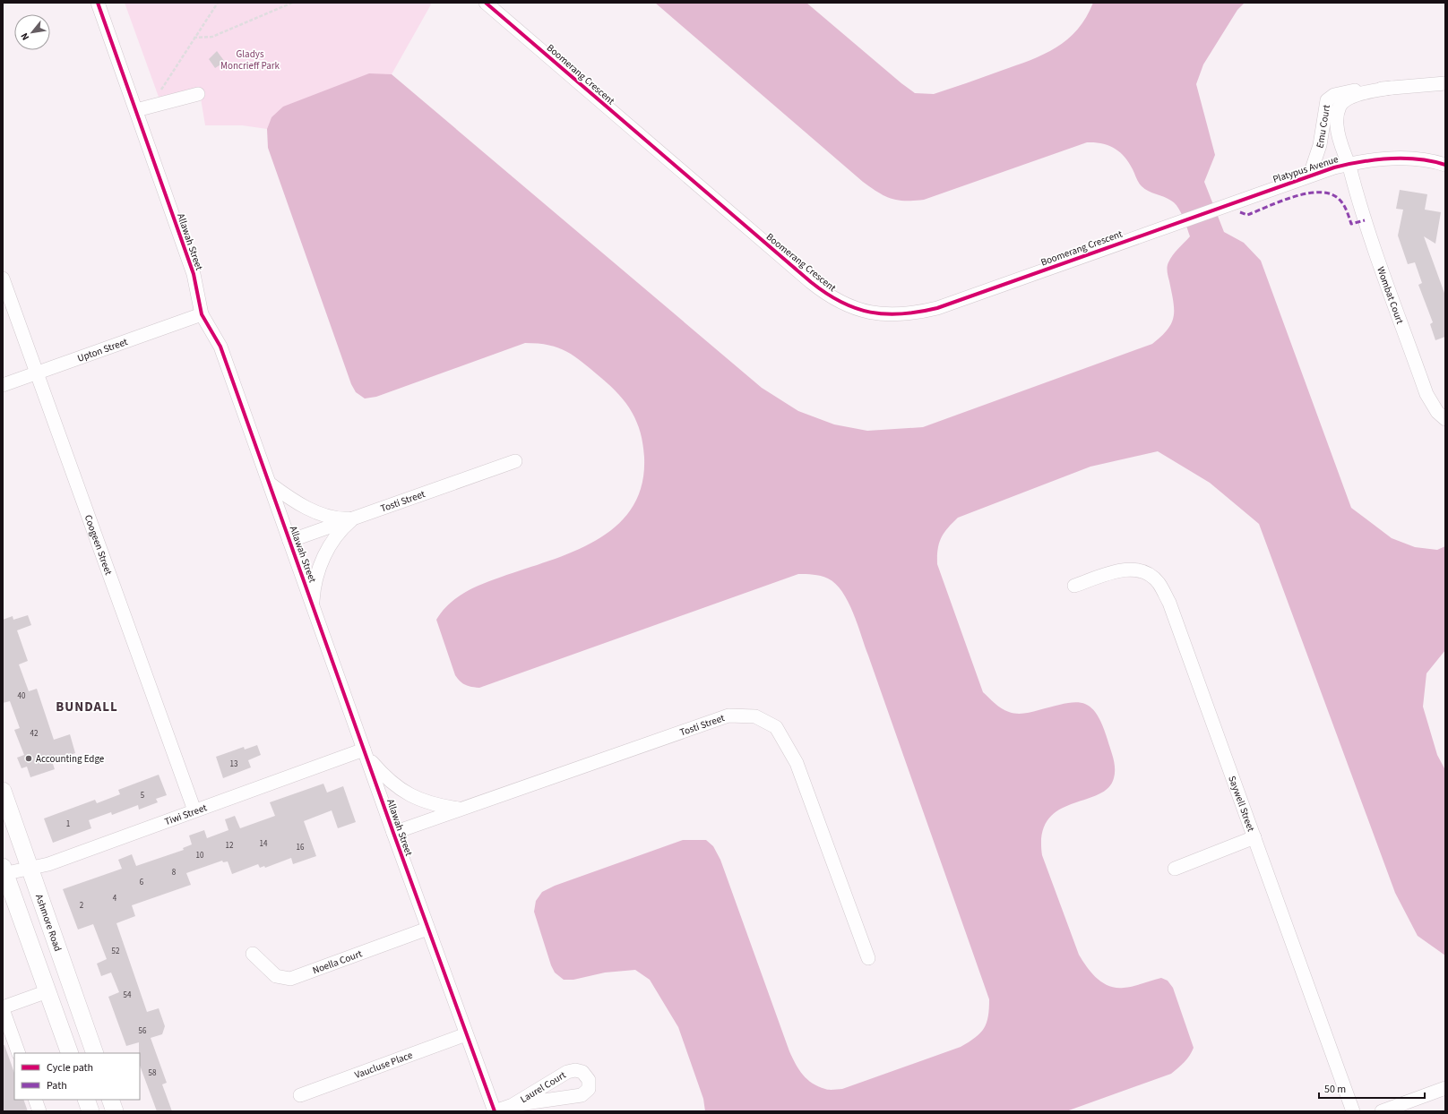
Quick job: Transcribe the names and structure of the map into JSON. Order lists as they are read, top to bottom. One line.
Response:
{"streets":{"main road":["Ashmore Road"],"street":["Boomerang Crescent","Emu Court","Platypus Avenue","Allawah Street","Wombat Court","Upton Street","Tosti Street","Coogeen Street","Saywell Street","Tiwi Street","Noella Court","Vaucluse Place","Laurel Court"]},"crossings":[["Boomerang Crescent","Platypus Avenue"],["Emu Court","Platypus Avenue"],["Emu Court","Wombat Court"],["Platypus Avenue","Wombat Court"],["Allawah Street","Upton Street"],["Allawah Street","Tosti Street"],["Allawah Street","Tiwi Street"],["Allawah Street","Noella Court"],["Allawah Street","Vaucluse Place"],["Allawah Street","Laurel Court"],["Upton Street","Coogeen Street"],["Coogeen Street","Tiwi Street"],["Tiwi Street","Ashmore Road"]],"districts":["BUNDALL"],"parks":["Gladys Moncrieff Park"],"places":["Accounting Edge"],"house_numbers":["40","42","13","5","1","14","12","16","10","8","6","4","2","52","54","56","58"],"legend":["Cycle path","Path"],"scale_bar":"50 m","north":"bottom left"}
